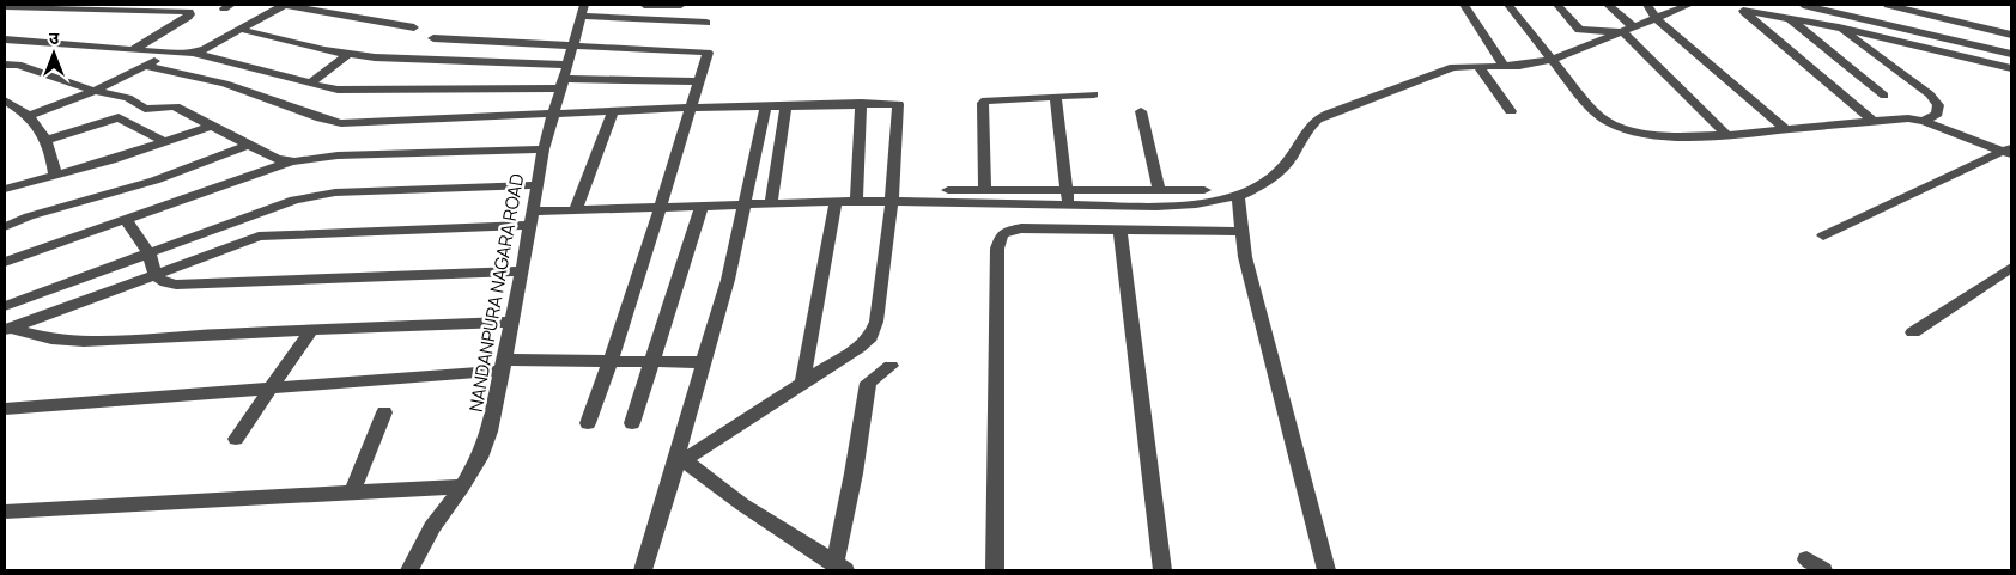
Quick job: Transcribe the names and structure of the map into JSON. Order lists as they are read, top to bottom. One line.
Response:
{"streets":{"street":["NANDANPURA NAGARA ROAD"]},"north":"top"}
